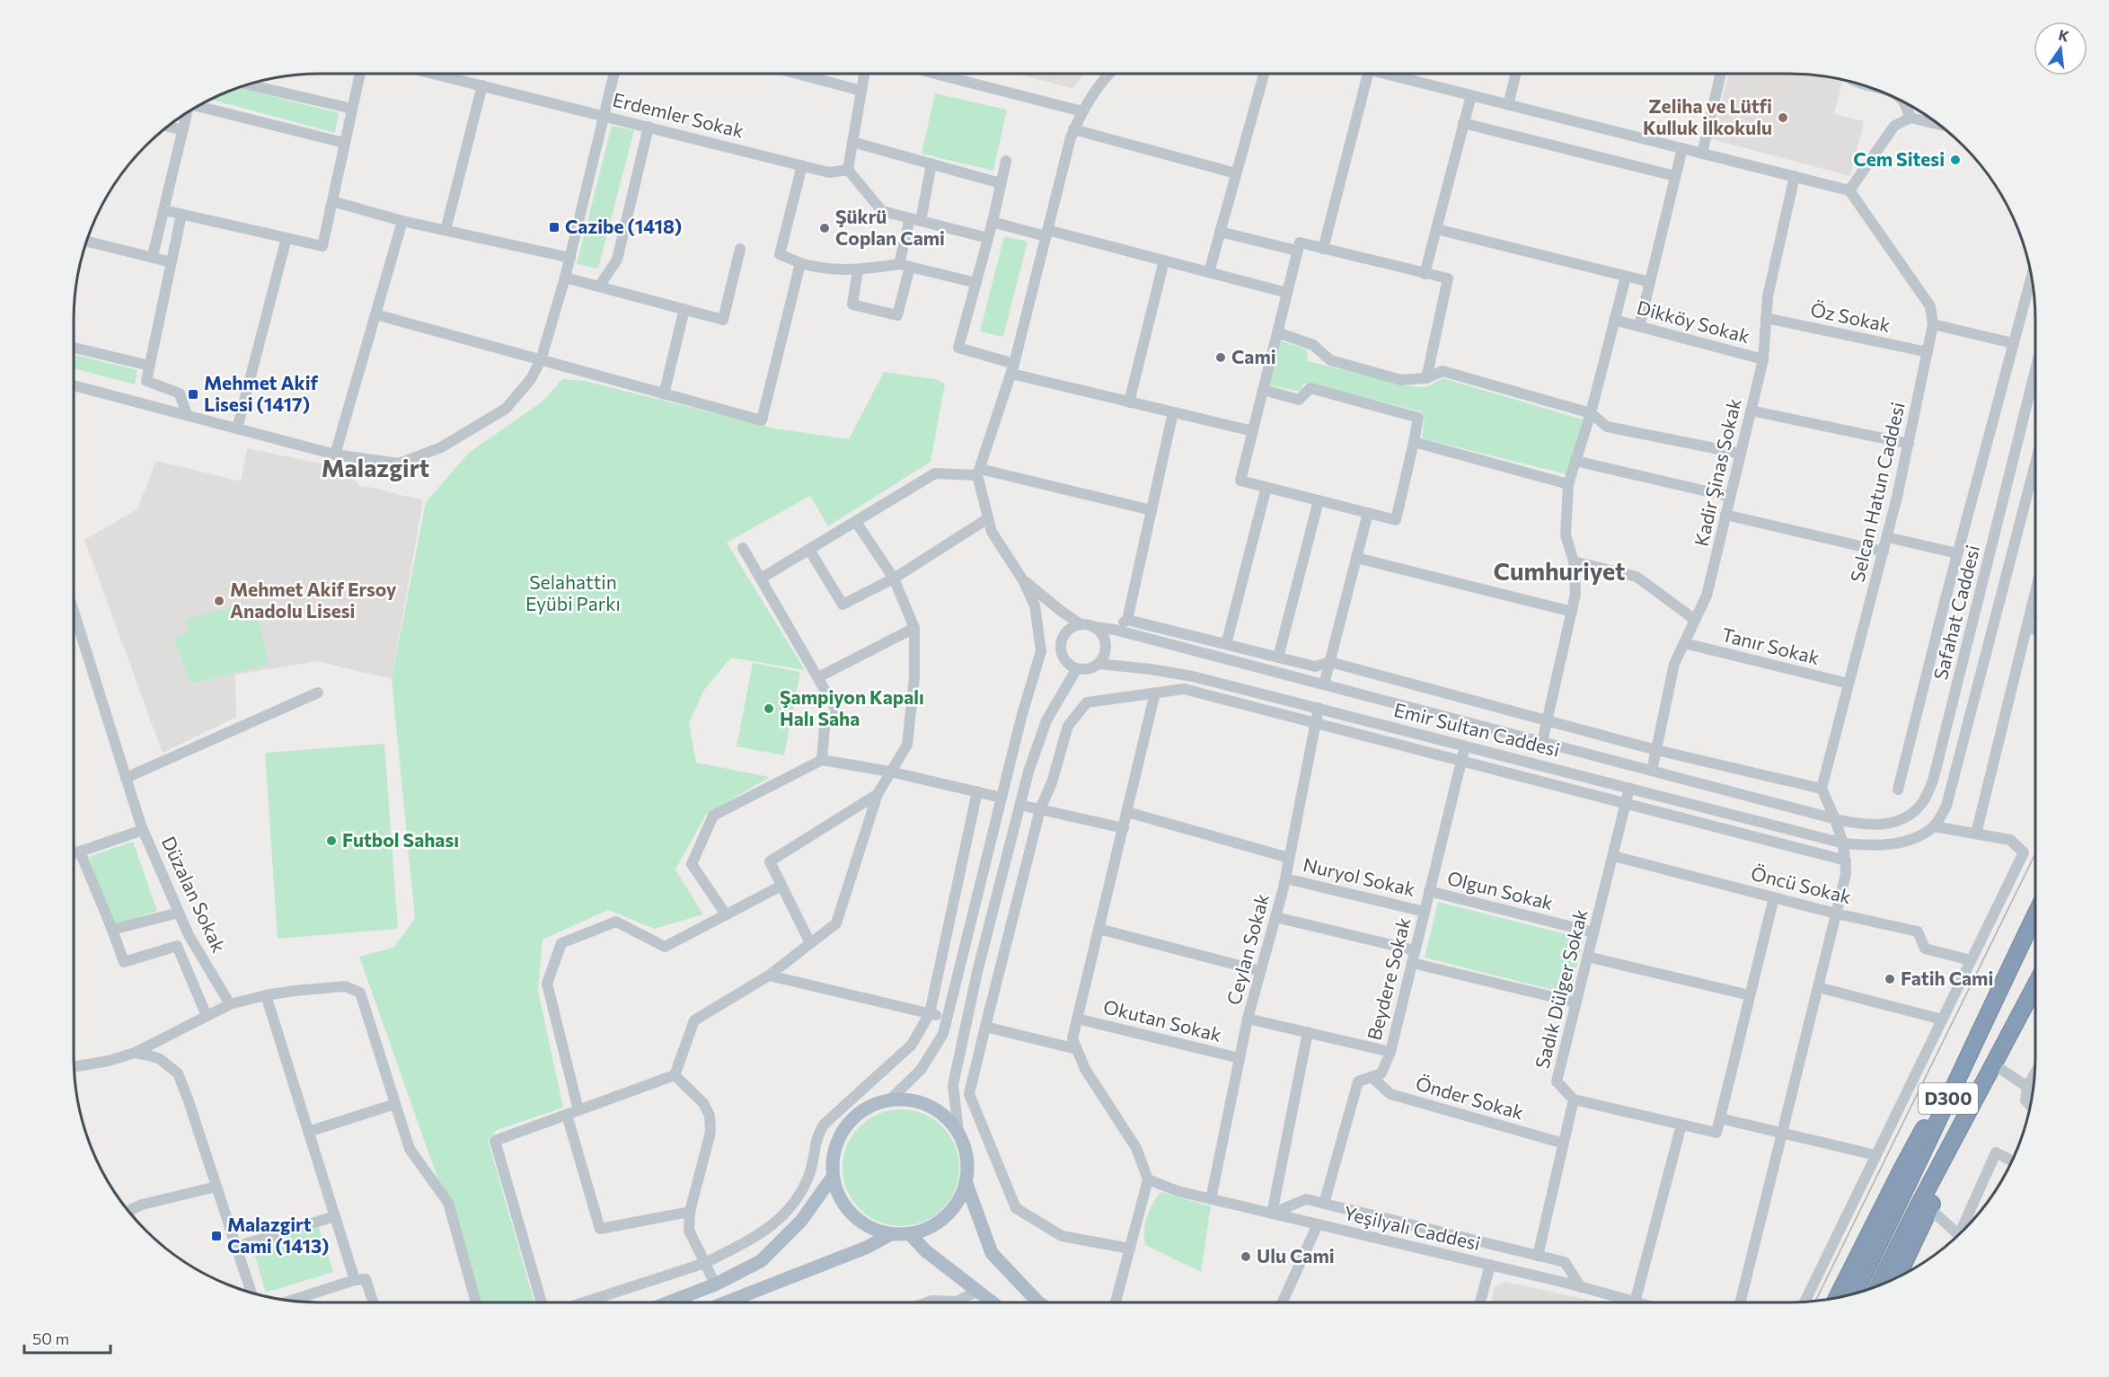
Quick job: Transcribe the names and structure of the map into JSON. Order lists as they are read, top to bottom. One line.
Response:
{"streets":{"highway":["D300"],"street":["Erdemler Sokak","Öz Sokak","Dikköy Sokak","Kadir Şinas Sokak","Selcan Hatun Caddesi","Safahat Caddesi","Tanır Sokak","Emir Sultan Caddesi","Nuryol Sokak","Öncü Sokak","Olgun Sokak","Düzalan Sokak","Ceylan Sokak","Beydere Sokak","Sadık Dülger Sokak","Okutan Sokak","Önder Sokak","Yeşilyalı Caddesi"]},"crossings":[["Öz Sokak","Kadir Şinas Sokak"],["Öz Sokak","Selcan Hatun Caddesi"],["Dikköy Sokak","Kadir Şinas Sokak"],["Kadir Şinas Sokak","Tanır Sokak"],["Kadir Şinas Sokak","Emir Sultan Caddesi"],["Selcan Hatun Caddesi","Tanır Sokak"],["Safahat Caddesi","Emir Sultan Caddesi"],["Emir Sultan Caddesi","Ceylan Sokak"],["Emir Sultan Caddesi","Beydere Sokak"],["Emir Sultan Caddesi","Sadık Dülger Sokak"],["Nuryol Sokak","Ceylan Sokak"],["Nuryol Sokak","Beydere Sokak"],["Öncü Sokak","Sadık Dülger Sokak"],["Olgun Sokak","Beydere Sokak"],["Olgun Sokak","Sadık Dülger Sokak"],["Ceylan Sokak","Okutan Sokak"],["Ceylan Sokak","Yeşilyalı Caddesi"],["Beydere Sokak","Önder Sokak"]],"districts":["Malazgirt","Cumhuriyet"],"parks":["Selahattin Eyübi Parkı"],"places":{"other":["Zeliha ve Lütfi Kulluk İlkokulu","Cem Sitesi","Şükrü Coplan Cami","Cami","Mehmet Akif Ersoy Anadolu Lisesi","Şampiyon Kapalı Halı Saha","Futbol Sahası","Fatih Cami","Ulu Cami"],"transit":["Cazibe (1418)","Mehmet Akif Lisesi (1417)","Malazgirt Cami (1413)"]},"scale_bar":"50 m","north":"top"}
